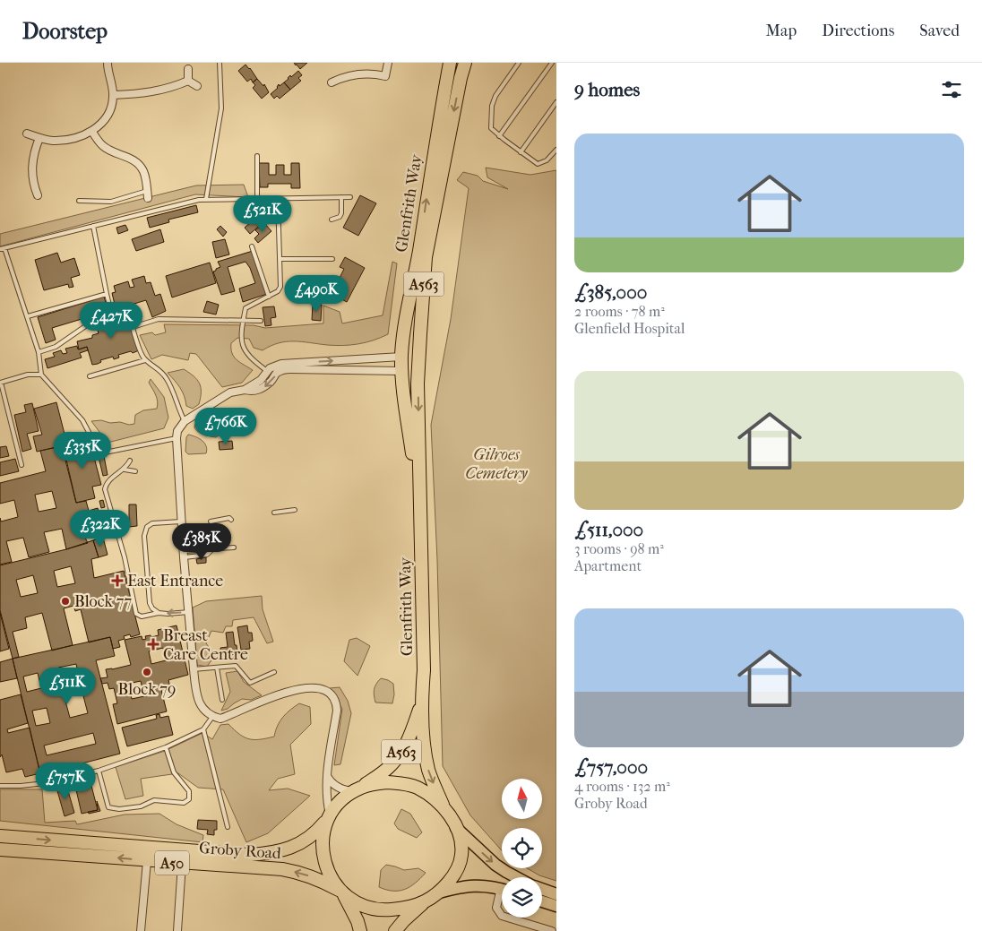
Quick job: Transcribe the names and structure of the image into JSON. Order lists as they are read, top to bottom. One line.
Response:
{"streets":{"highway":["Glenfrith Way","A563","Groby Road","A50"]},"crossings":[["Glenfrith Way","A563"],["Glenfrith Way","Groby Road"],["Glenfrith Way","A50"],["Groby Road","A50"]],"parks":["Gilroes Cemetery"],"places":{"health":["East Entrance","Breast Care Centre"],"other":["Block 77","Block 79"]},"north":"top","page":{"header":"Doorstep","nav":["Map","Directions","Saved"],"heading":"9 homes","list":[{"name":"£385,000","note":"2 rooms · 78 m² · Glenfield Hospital"},{"name":"£511,000","note":"3 rooms · 98 m² · Apartment"},{"name":"£757,000","note":"4 rooms · 132 m² · Groby Road"}],"price":["£521K","£490K","£427K","£766K","£335K","£322K","£385K","£511K","£757K"]}}
